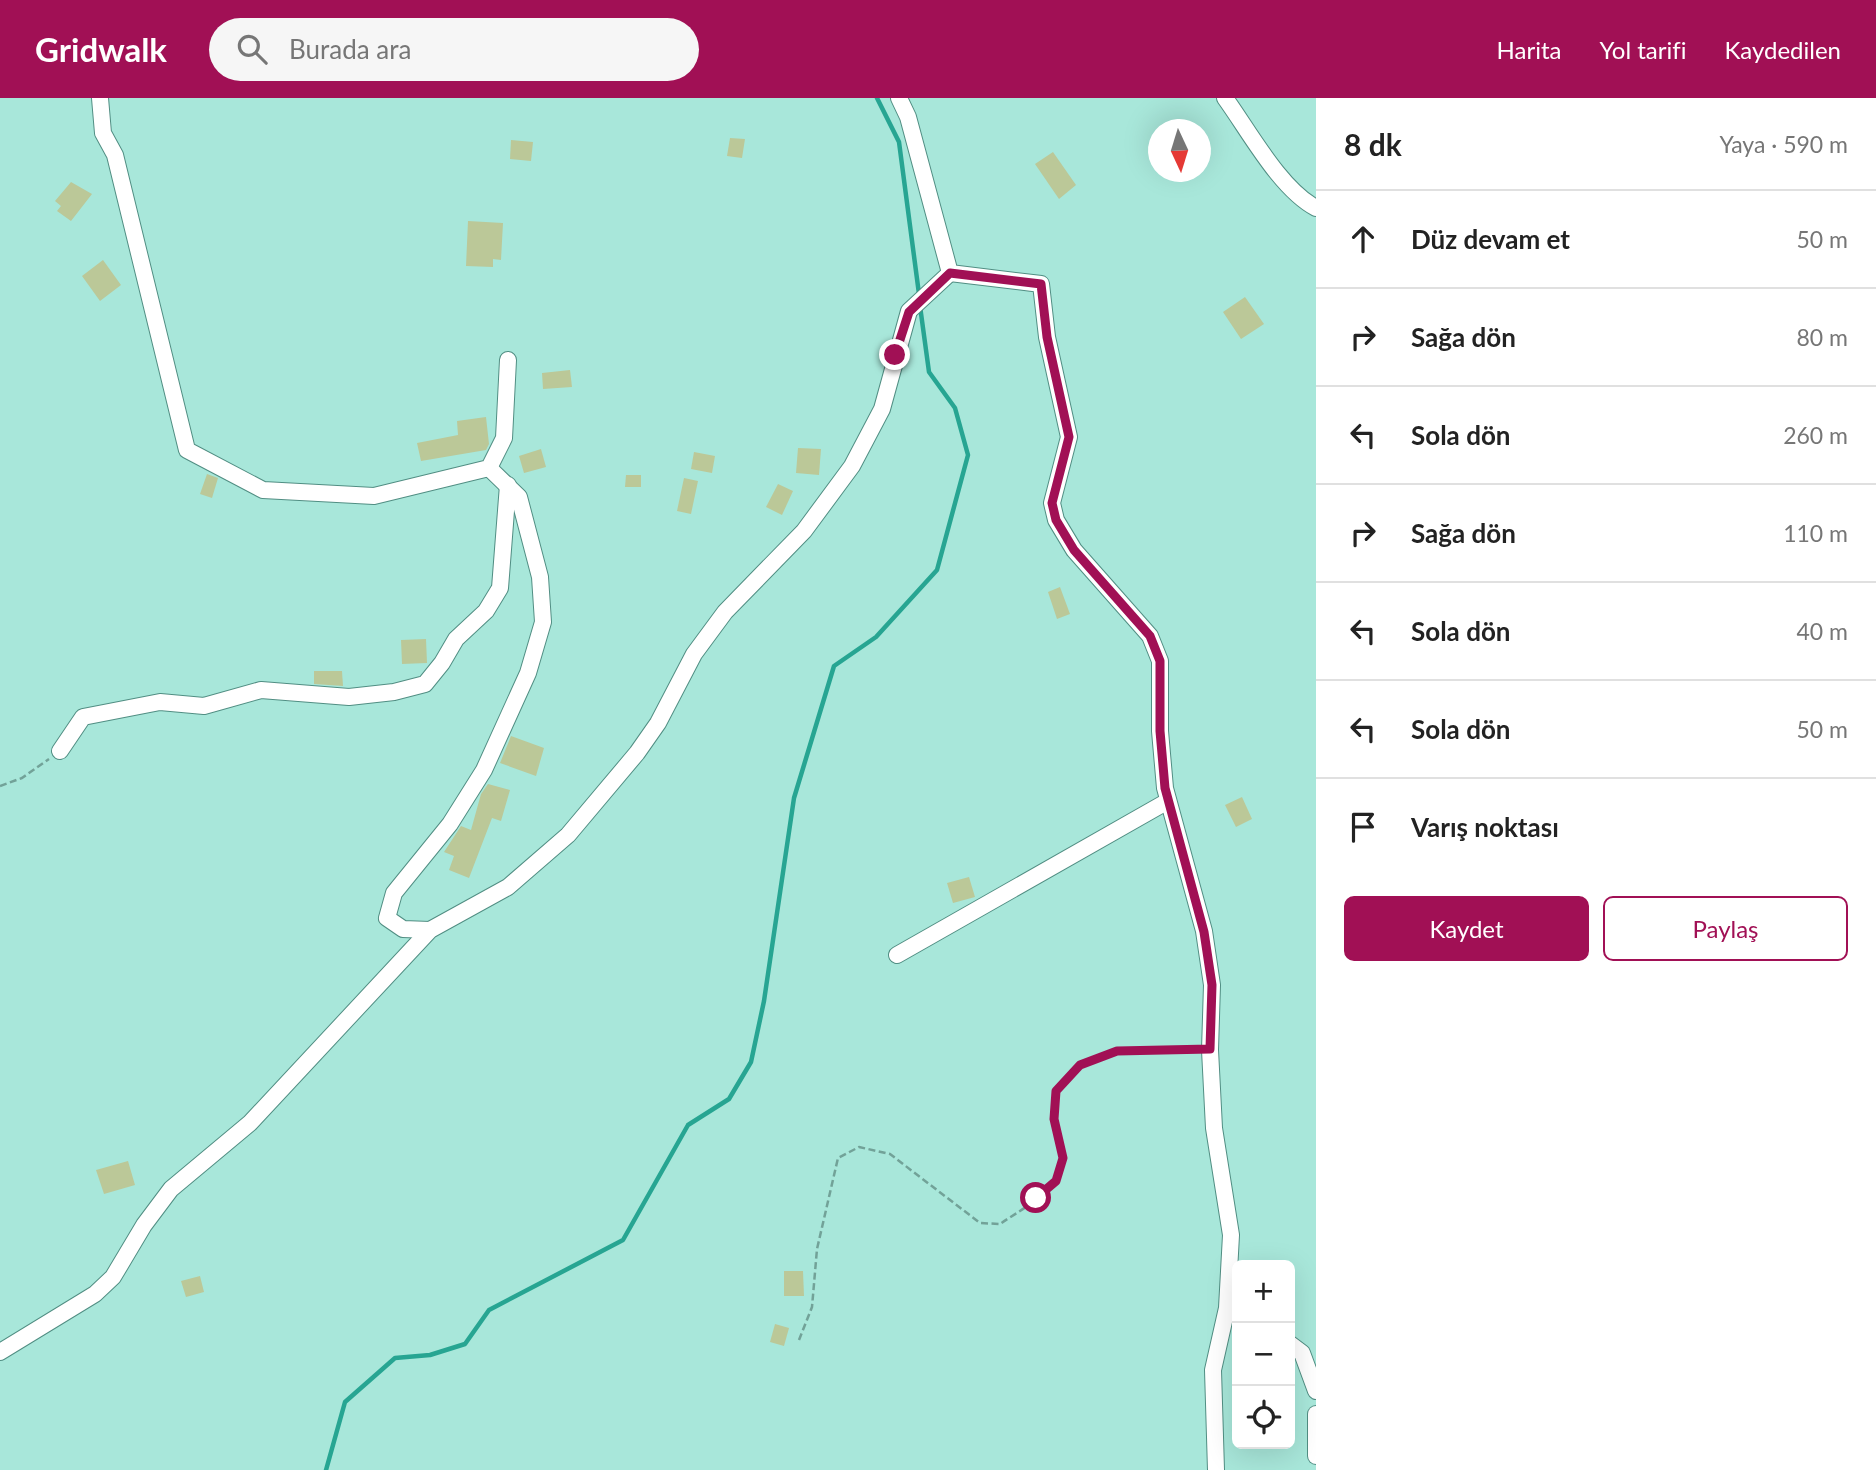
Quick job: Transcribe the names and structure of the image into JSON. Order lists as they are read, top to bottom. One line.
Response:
{"north":"bottom","page":{"header":"Gridwalk","search":"Burada ara","nav":["Harita","Yol tarifi","Kaydedilen"],"heading":["8 dk","Yaya · 590 m"],"list":[["Düz devam et","50 m"],["Sağa dön","80 m"],["Sola dön","260 m"],["Sağa dön","110 m"],["Sola dön","40 m"],["Sola dön","50 m"],"Varış noktası"],"buttons":["Kaydet","Paylaş"],"map_buttons":["+","−"]}}
